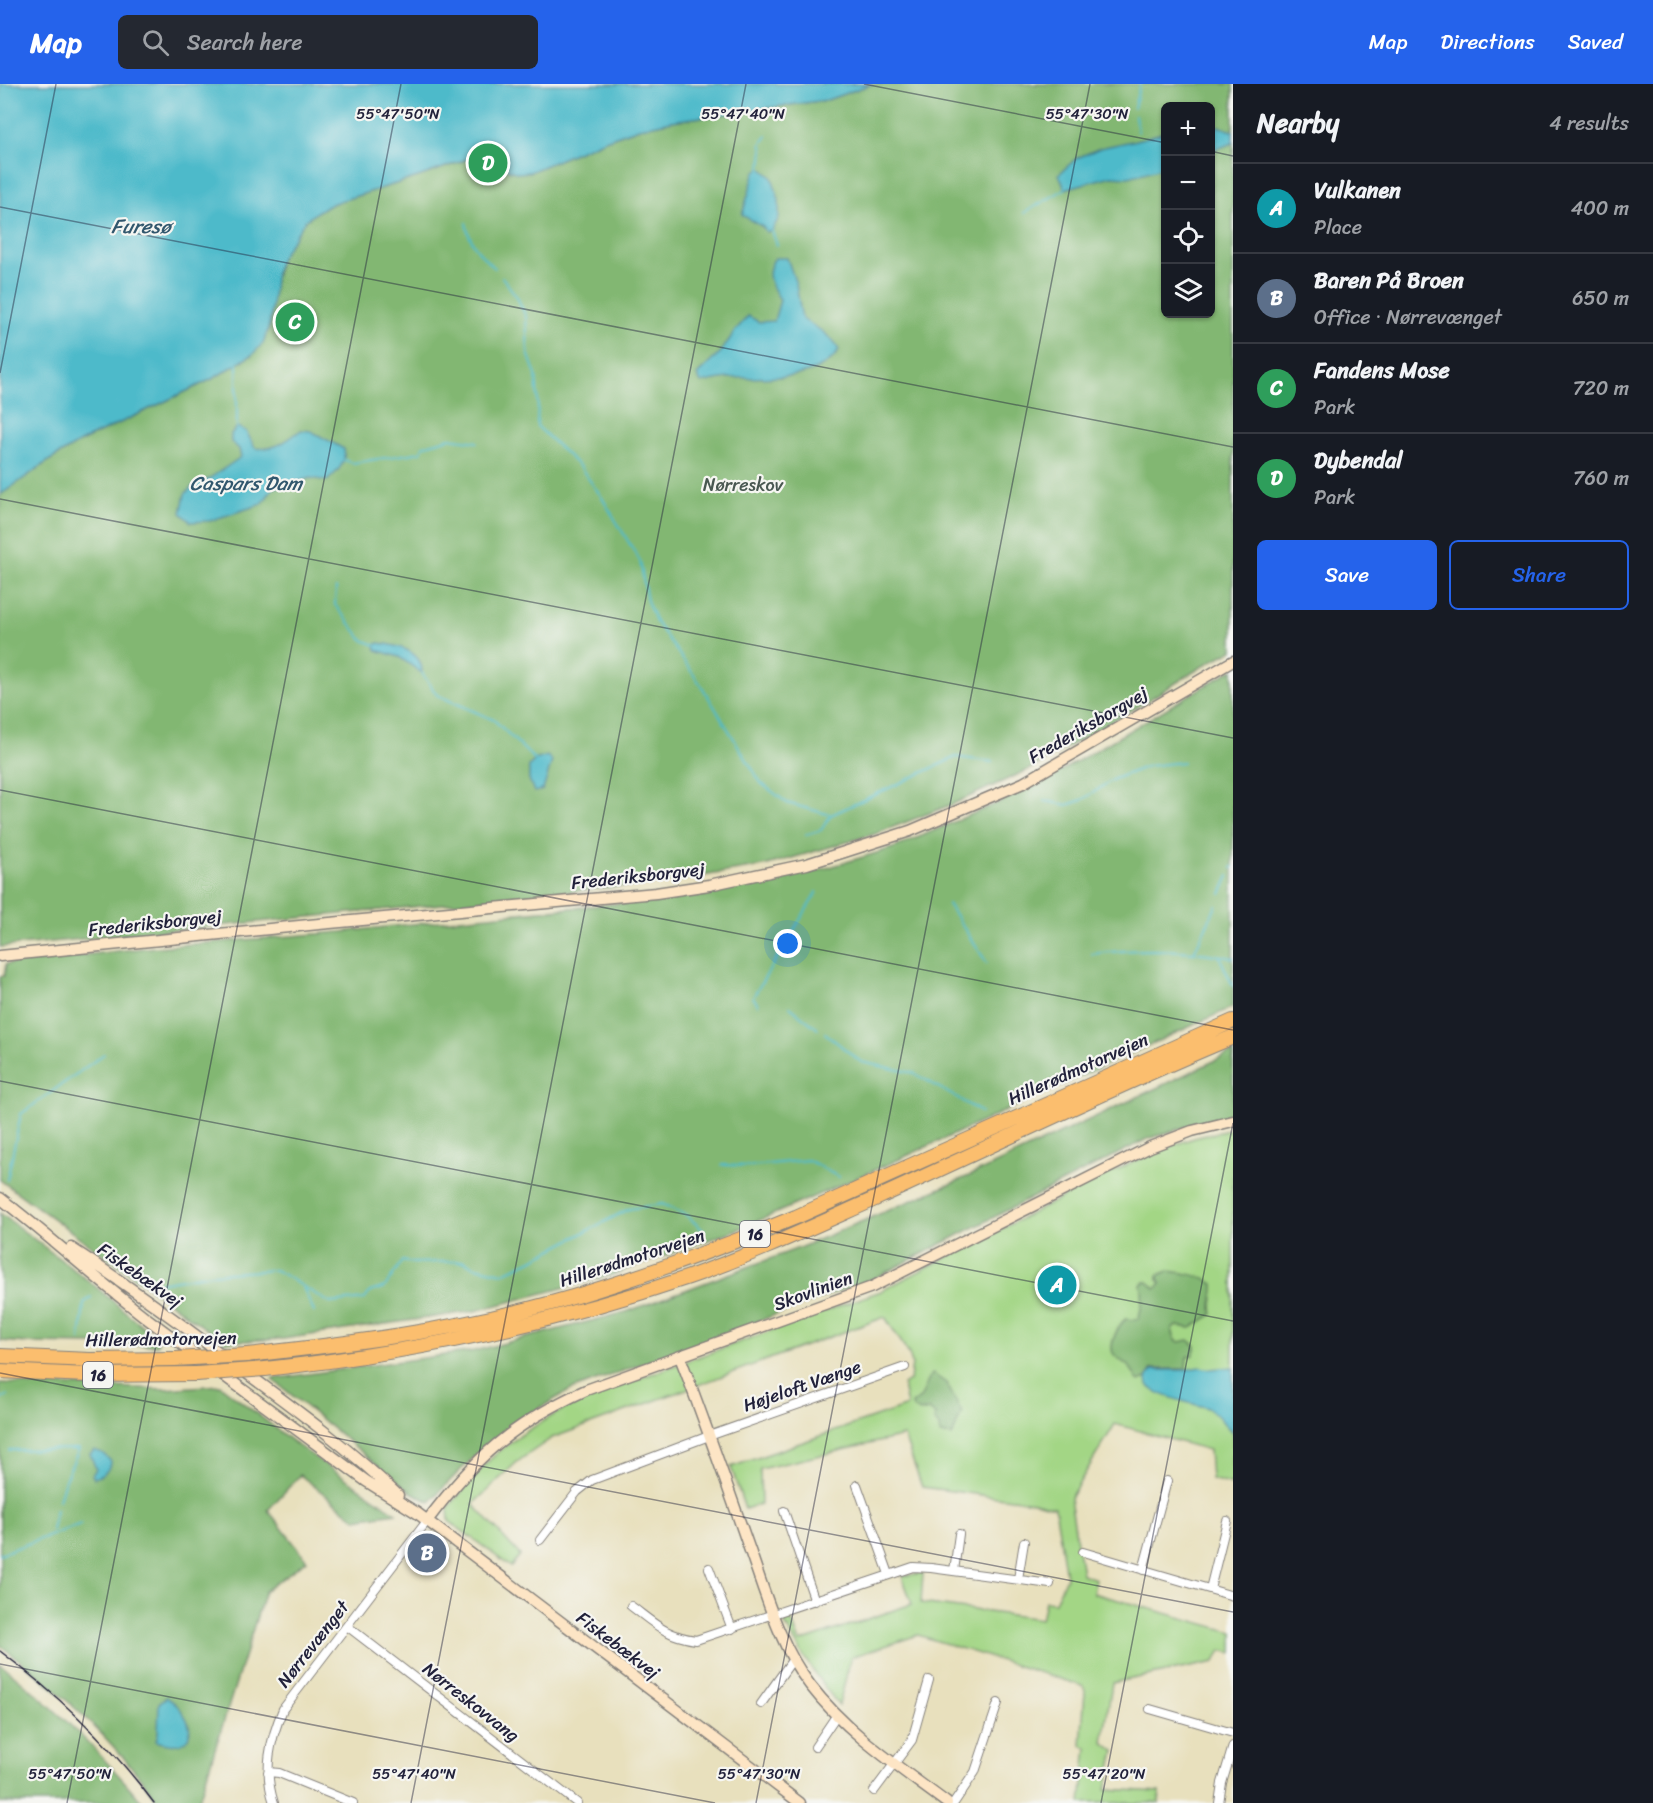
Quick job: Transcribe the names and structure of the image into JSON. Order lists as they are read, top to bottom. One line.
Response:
{"streets":{"highway":["Hillerødmotorvejen","16"],"street":["Frederiksborgvej","Fiskebækvej","Skovlinien","Højeloft Vænge","Nørrevænget","Nørreskovvang"]},"crossings":[["Fiskebækvej","Skovlinien"],["Fiskebækvej","Nørrevænget"],["Skovlinien","Nørrevænget"],["Nørrevænget","Nørreskovvang"]],"water":["Furesø","Caspars Dam"],"parks":["Nørreskov"],"page":{"header":"Map","search":"Search here","nav":["Map","Directions","Saved"],"heading":["Nearby","4 results"],"map_buttons":["+","−"],"pins":["D","C","A","B"],"list":[{"mark":"A","name":"Vulkanen","note":"Place","value":"400 m"},{"mark":"B","name":"Baren På Broen","note":"Office · Nørrevænget","value":"650 m"},{"mark":"C","name":"Fandens Mose","note":"Park","value":"720 m"},{"mark":"D","name":"Dybendal","note":"Park","value":"760 m"}],"buttons":["Save","Share"]},"coordinates":["55°47'50\"N","55°47'40\"N","55°47'30\"N","55°47'20\"N"]}
